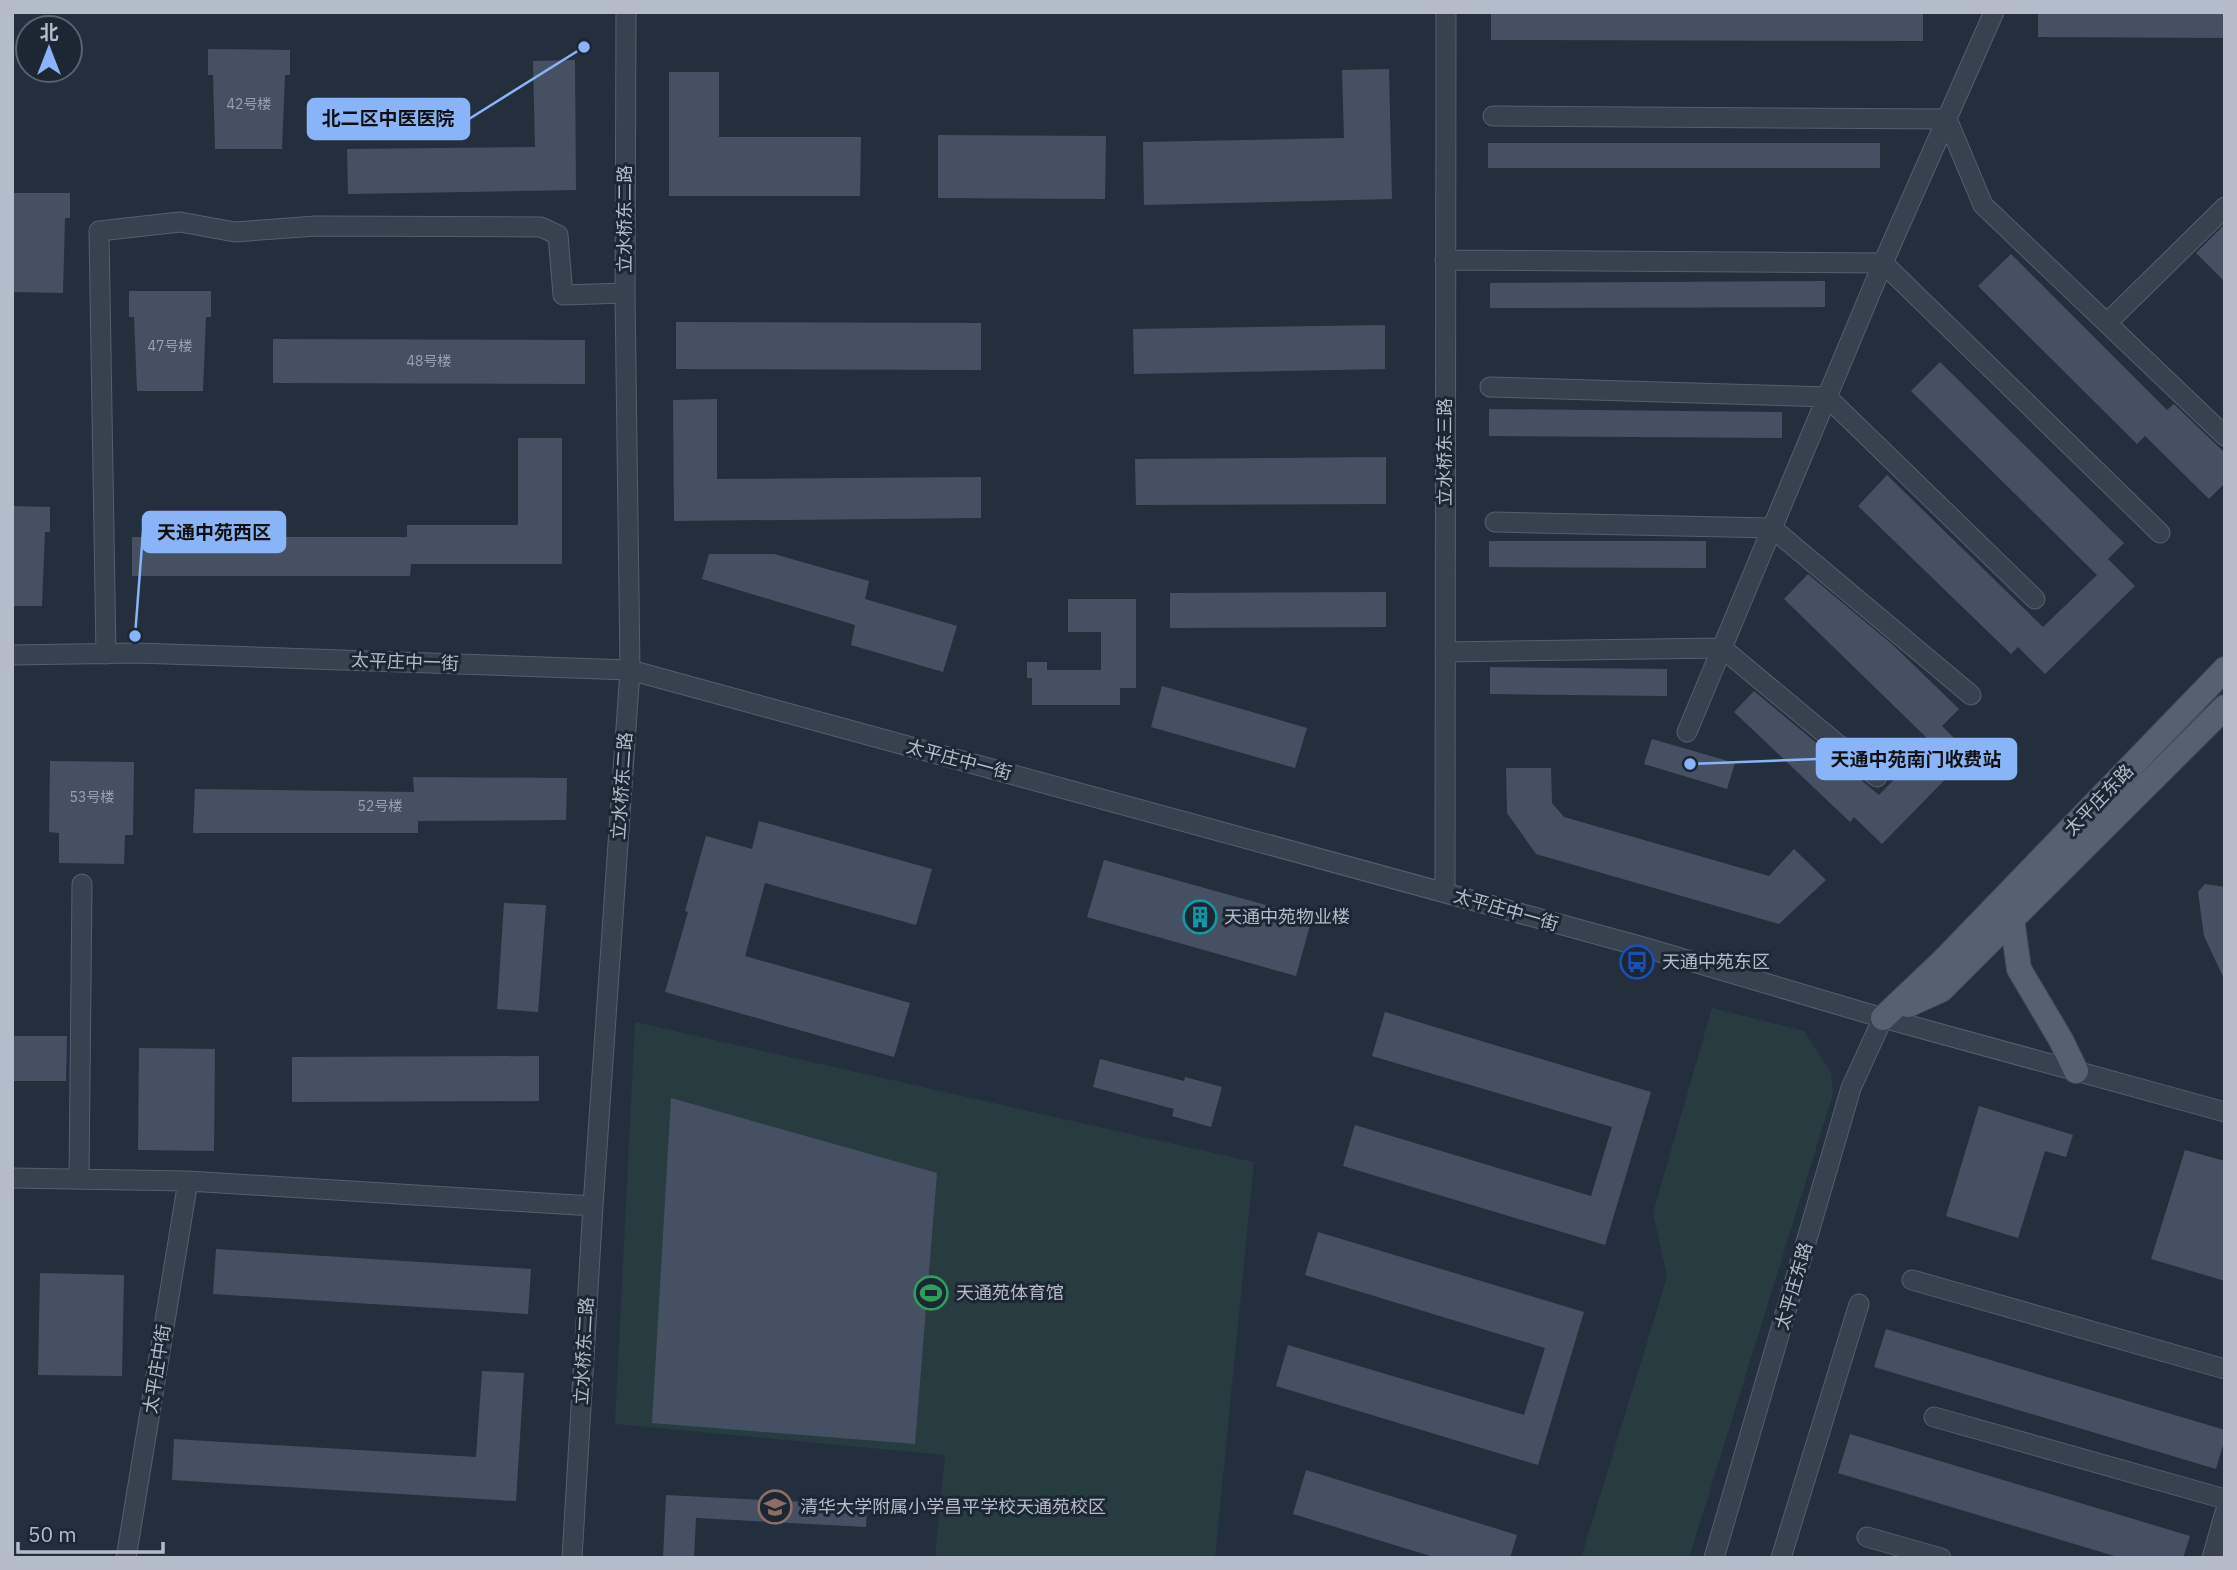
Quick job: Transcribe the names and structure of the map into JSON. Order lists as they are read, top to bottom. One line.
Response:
{"streets":{"main road":["太平庄东路"],"street":["立水桥东二路","立水桥东三路","太平庄中一街","太平庄中街"]},"crossings":[["立水桥东二路","太平庄中一街"],["立水桥东三路","太平庄中一街"],["太平庄中一街","太平庄东路"]],"places":{"other":["北二区中医医院","天通中苑西区","天通中苑南门收费站"],"building":["天通中苑物业楼"],"bus stop":["天通中苑东区"],"sports":["天通苑体育馆"],"school or university":["清华大学附属小学昌平学校天通苑校区"]},"house_numbers":["42号楼","47号楼","48号楼","53号楼","52号楼"],"scale_bar":"50 m","north":"top"}
